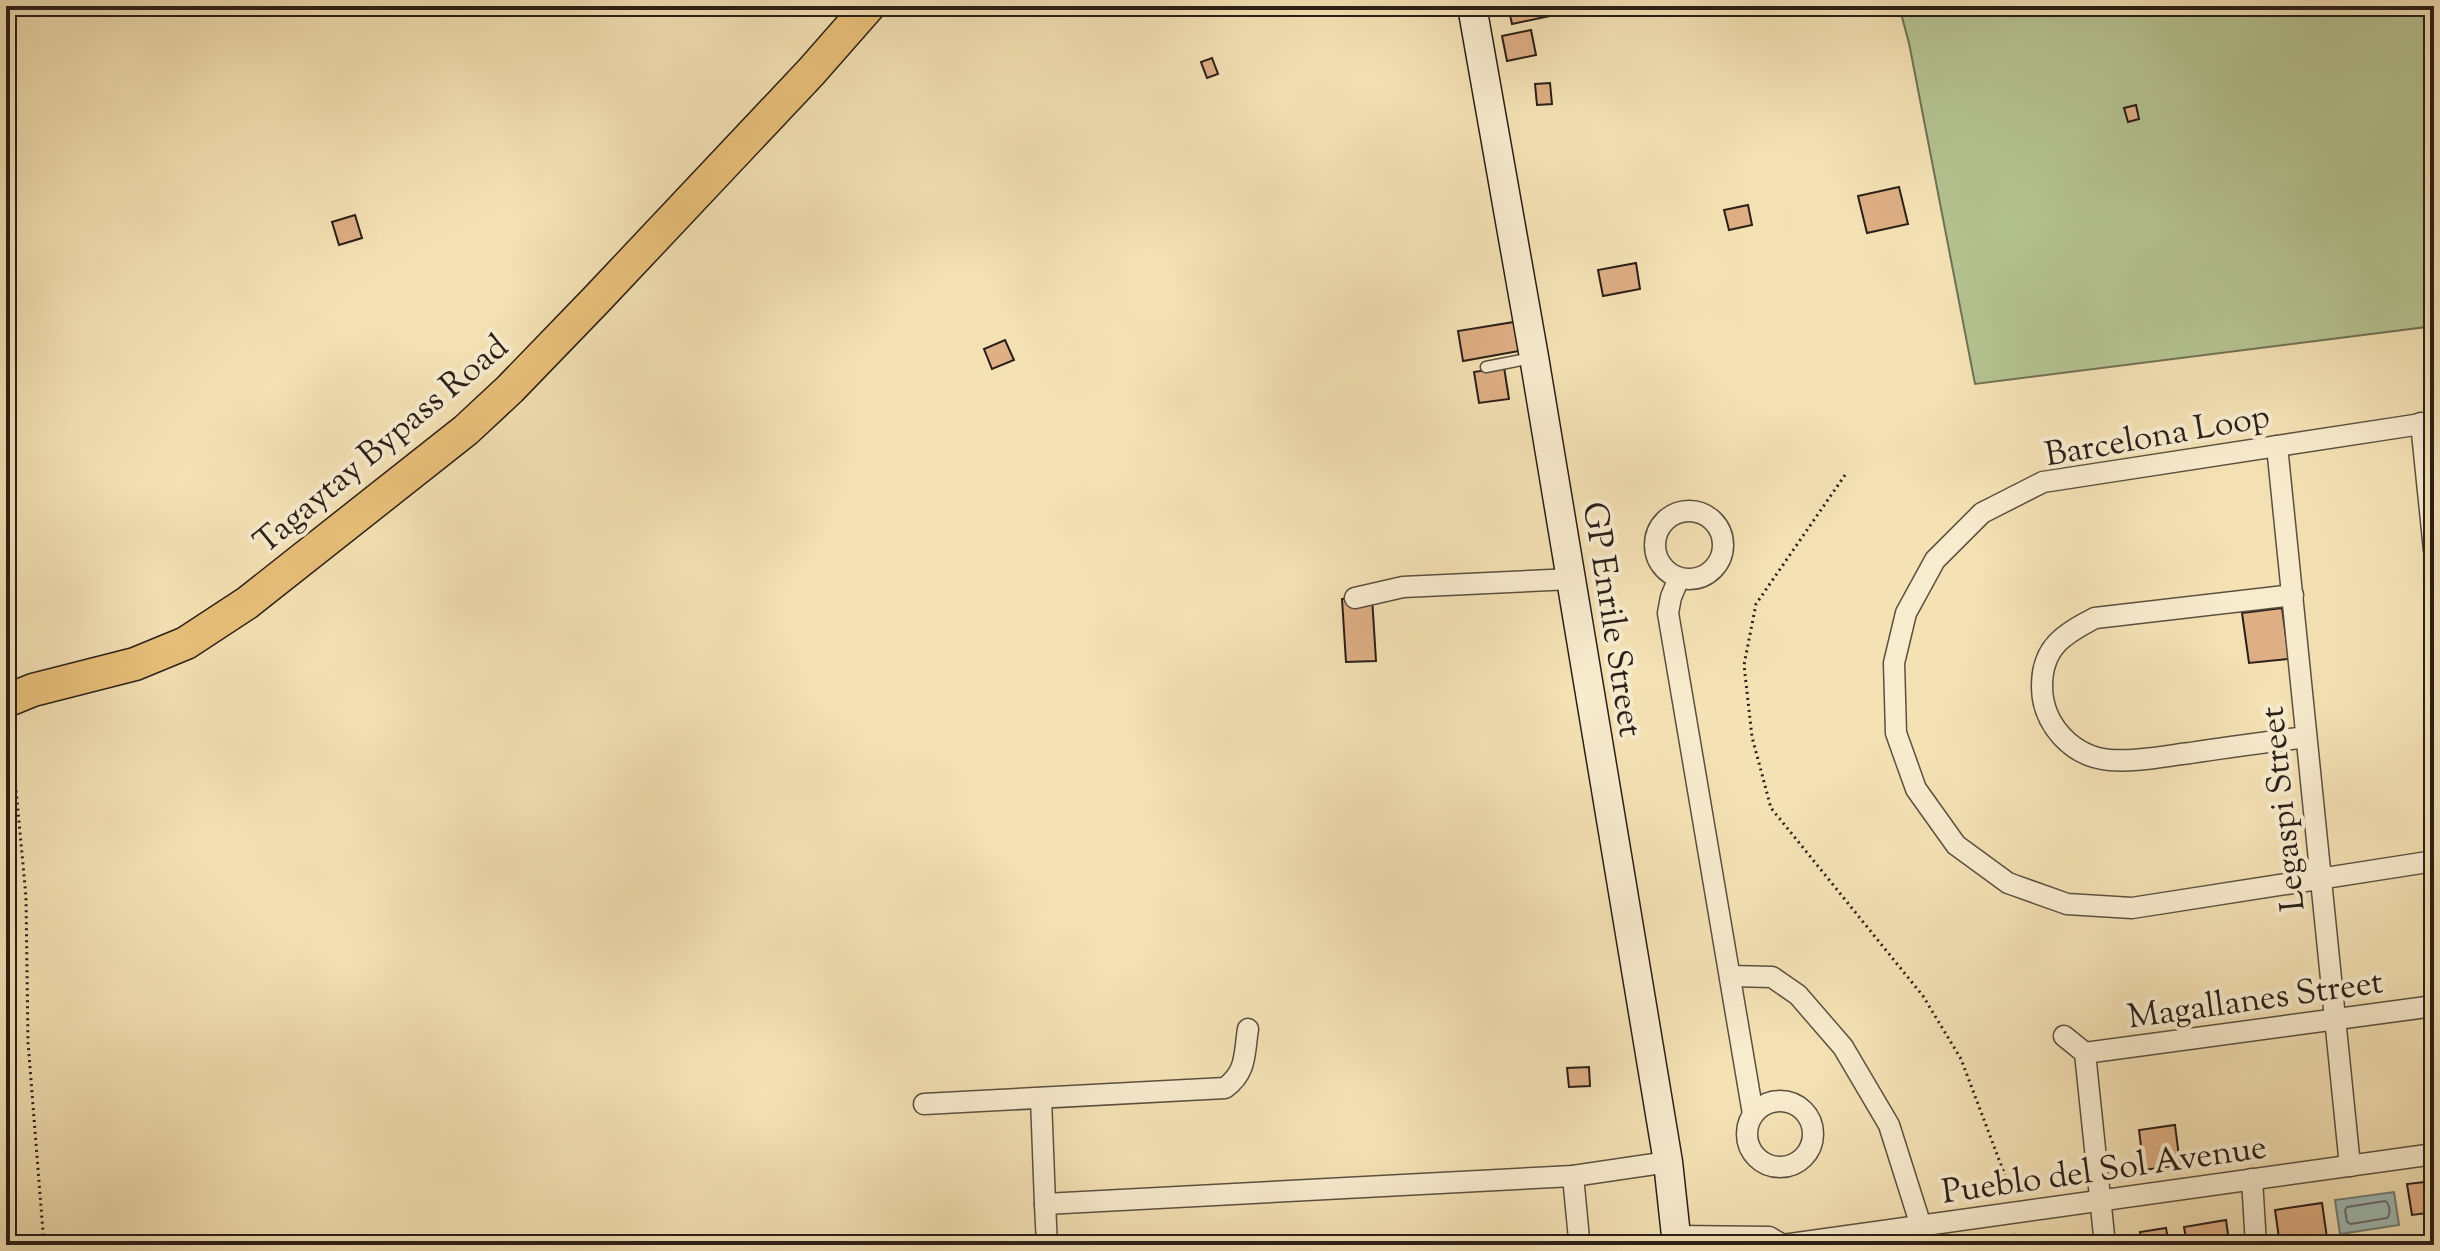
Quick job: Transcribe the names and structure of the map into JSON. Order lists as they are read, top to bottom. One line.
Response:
{"streets":{"main road":["Tagaytay Bypass Road"],"street":["Barcelona Loop","GP Enrile Street","Legaspi Street","Magallanes Street","Pueblo del Sol Avenue"]},"crossings":[["Barcelona Loop","Legaspi Street"],["GP Enrile Street","Pueblo del Sol Avenue"],["Legaspi Street","Magallanes Street"],["Legaspi Street","Pueblo del Sol Avenue"]]}
